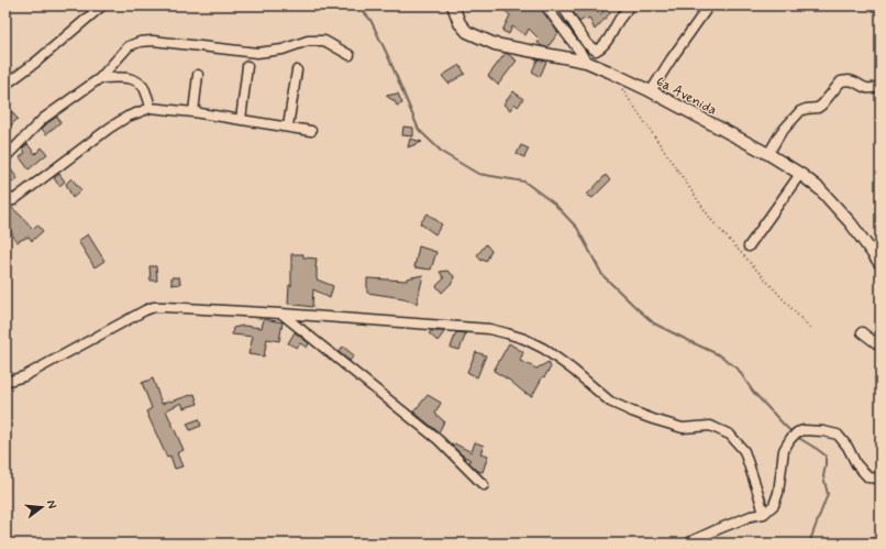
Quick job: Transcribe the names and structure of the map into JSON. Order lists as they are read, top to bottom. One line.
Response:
{"streets":{"street":["6a Avenida"]},"north":"right"}
